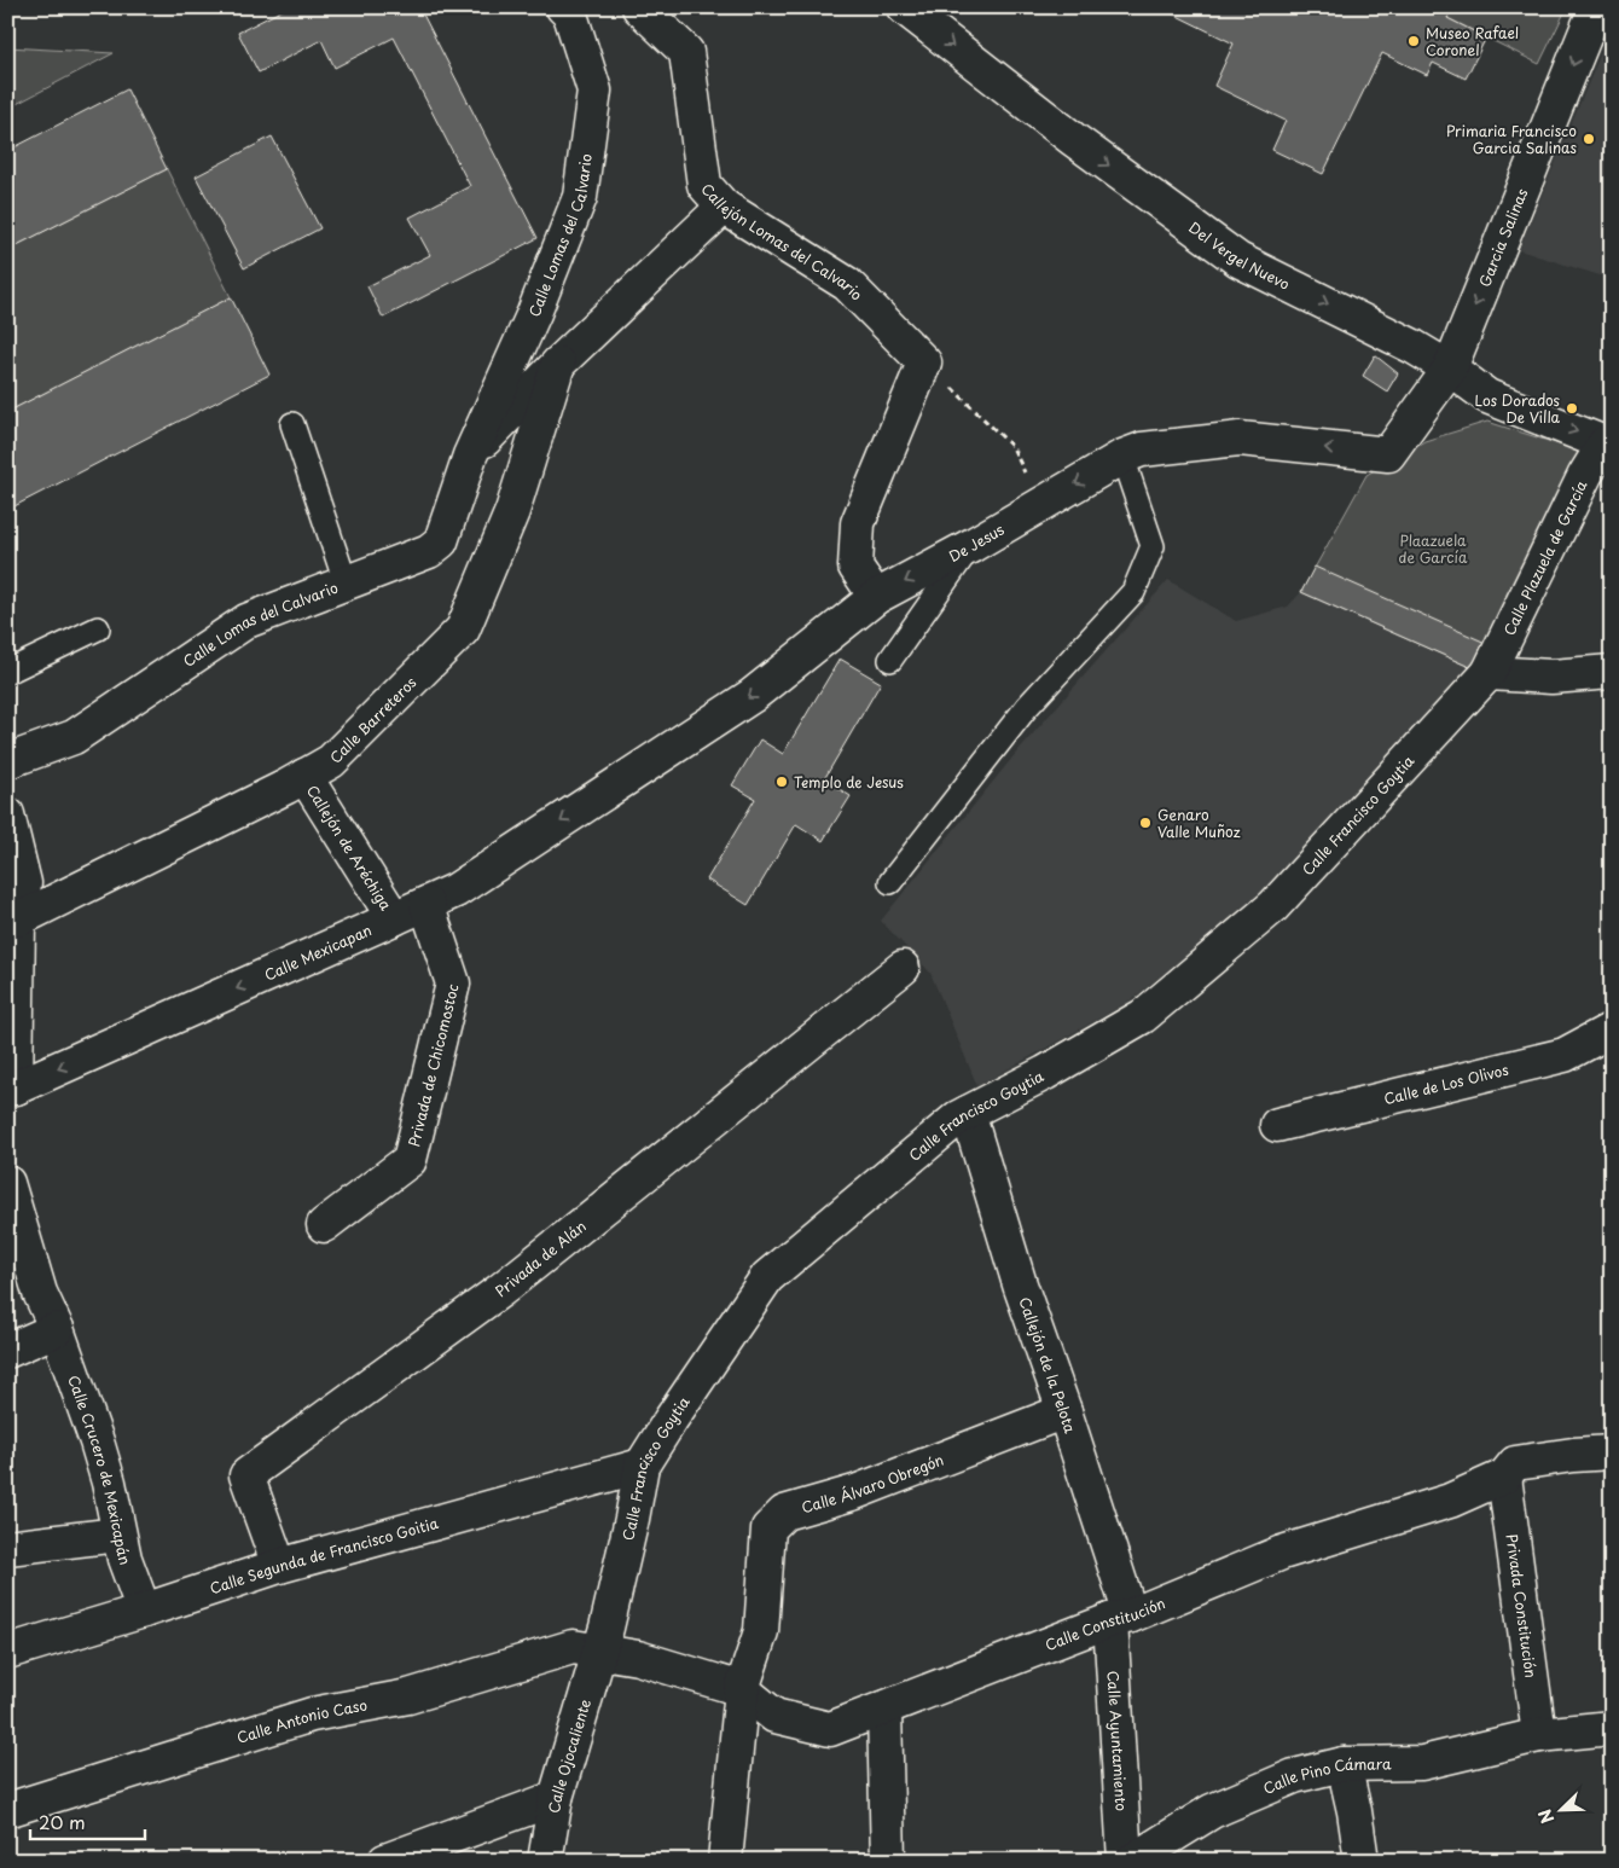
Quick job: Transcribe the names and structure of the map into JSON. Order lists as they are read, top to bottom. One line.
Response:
{"streets":{"street":["Calle Lomas del Calvario","Garcia Salinas","Callejón Lomas del Calvario","Del Vergel Nuevo","De Jesus","Calle Plazuela de García","Calle Barreteros","Calle Francisco Goytia","Callejón de Aréchiga","Calle Mexicapan","Privada de Chicomostoc","Calle de Los Olivos","Privada de Alán","Callejón de la Pelota","Calle Crucero de Mexicapán","Calle Álvaro Obregón","Calle Segunda de Francisco Goitia","Privada Constitución","Calle Constitución","Calle Antonio Caso","Calle Ayuntamiento","Calle Ojocaliente","Calle Pino Cámara"]},"crossings":[["Calle Lomas del Calvario","Callejón Lomas del Calvario"],["Calle Lomas del Calvario","Calle Barreteros"],["Garcia Salinas","Del Vergel Nuevo"],["Garcia Salinas","De Jesus"],["Del Vergel Nuevo","Calle Plazuela de García"],["De Jesus","Calle Mexicapan"],["Calle Plazuela de García","Calle Francisco Goytia"],["Calle Barreteros","Callejón de Aréchiga"],["Calle Francisco Goytia","Callejón de la Pelota"],["Calle Francisco Goytia","Calle Segunda de Francisco Goitia"],["Calle Francisco Goytia","Calle Constitución"],["Calle Francisco Goytia","Calle Antonio Caso"],["Calle Francisco Goytia","Calle Ojocaliente"],["Callejón de Aréchiga","Calle Mexicapan"],["Calle Mexicapan","Privada de Chicomostoc"],["Privada de Alán","Calle Segunda de Francisco Goitia"],["Callejón de la Pelota","Calle Álvaro Obregón"],["Callejón de la Pelota","Calle Constitución"],["Callejón de la Pelota","Calle Ayuntamiento"],["Calle Crucero de Mexicapán","Calle Segunda de Francisco Goitia"],["Calle Álvaro Obregón","Calle Constitución"],["Privada Constitución","Calle Constitución"],["Privada Constitución","Calle Pino Cámara"],["Calle Constitución","Calle Antonio Caso"],["Calle Constitución","Calle Ayuntamiento"],["Calle Constitución","Calle Ojocaliente"],["Calle Antonio Caso","Calle Ojocaliente"]],"one_way":["Garcia Salinas","Del Vergel Nuevo","De Jesus","Calle Mexicapan"],"parks":["Plaazuela de García"],"places":["Museo Rafael Coronel","Primaria Francisco Garcia Salinas","Los Dorados De Villa","Templo de Jesus","Genaro Valle Muñoz"],"scale_bar":"20 m","north":"bottom left"}
